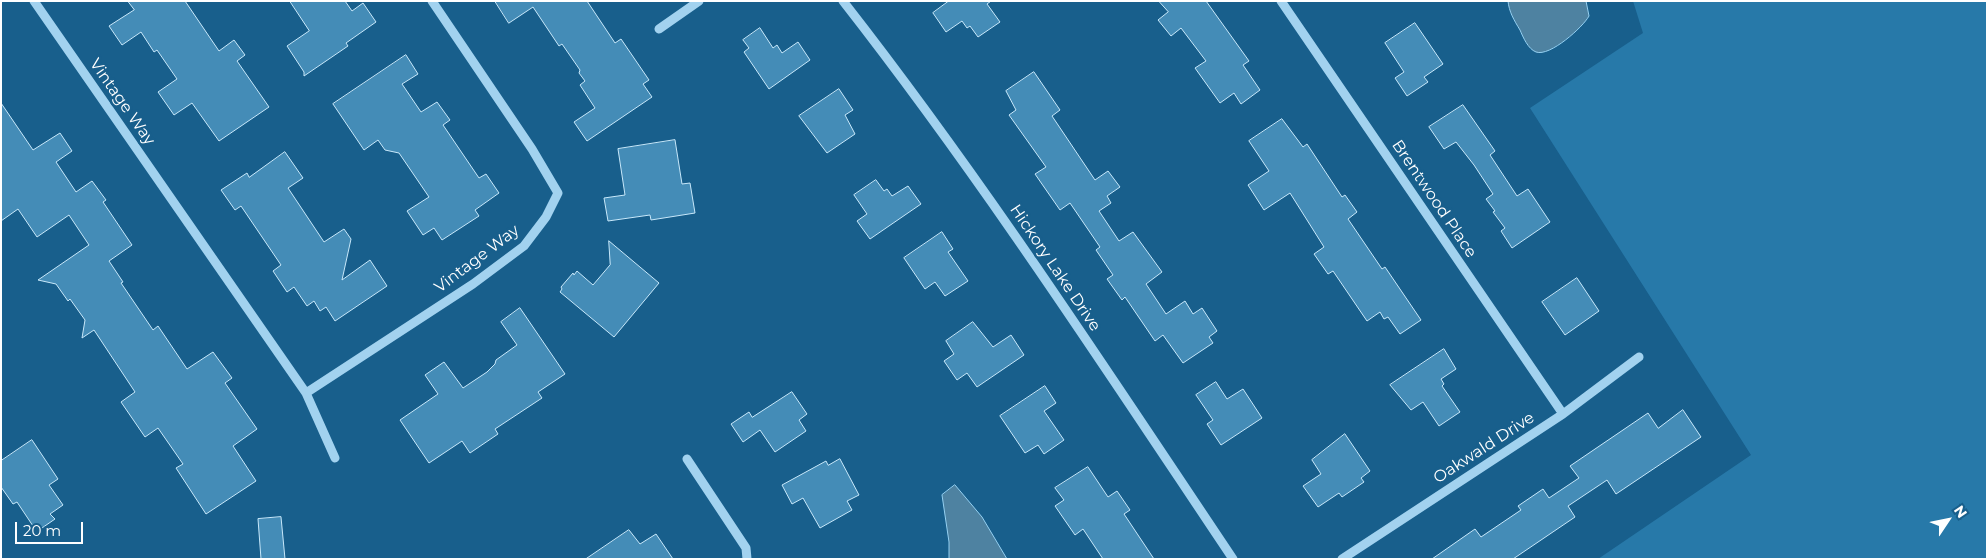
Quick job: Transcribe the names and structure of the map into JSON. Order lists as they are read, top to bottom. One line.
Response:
{"streets":{"street":["Vintage Way","Brentwood Place","Hickory Lake Drive","Oakwald Drive"]},"crossings":[["Brentwood Place","Oakwald Drive"]],"scale_bar":"20 m","north":"top right"}
